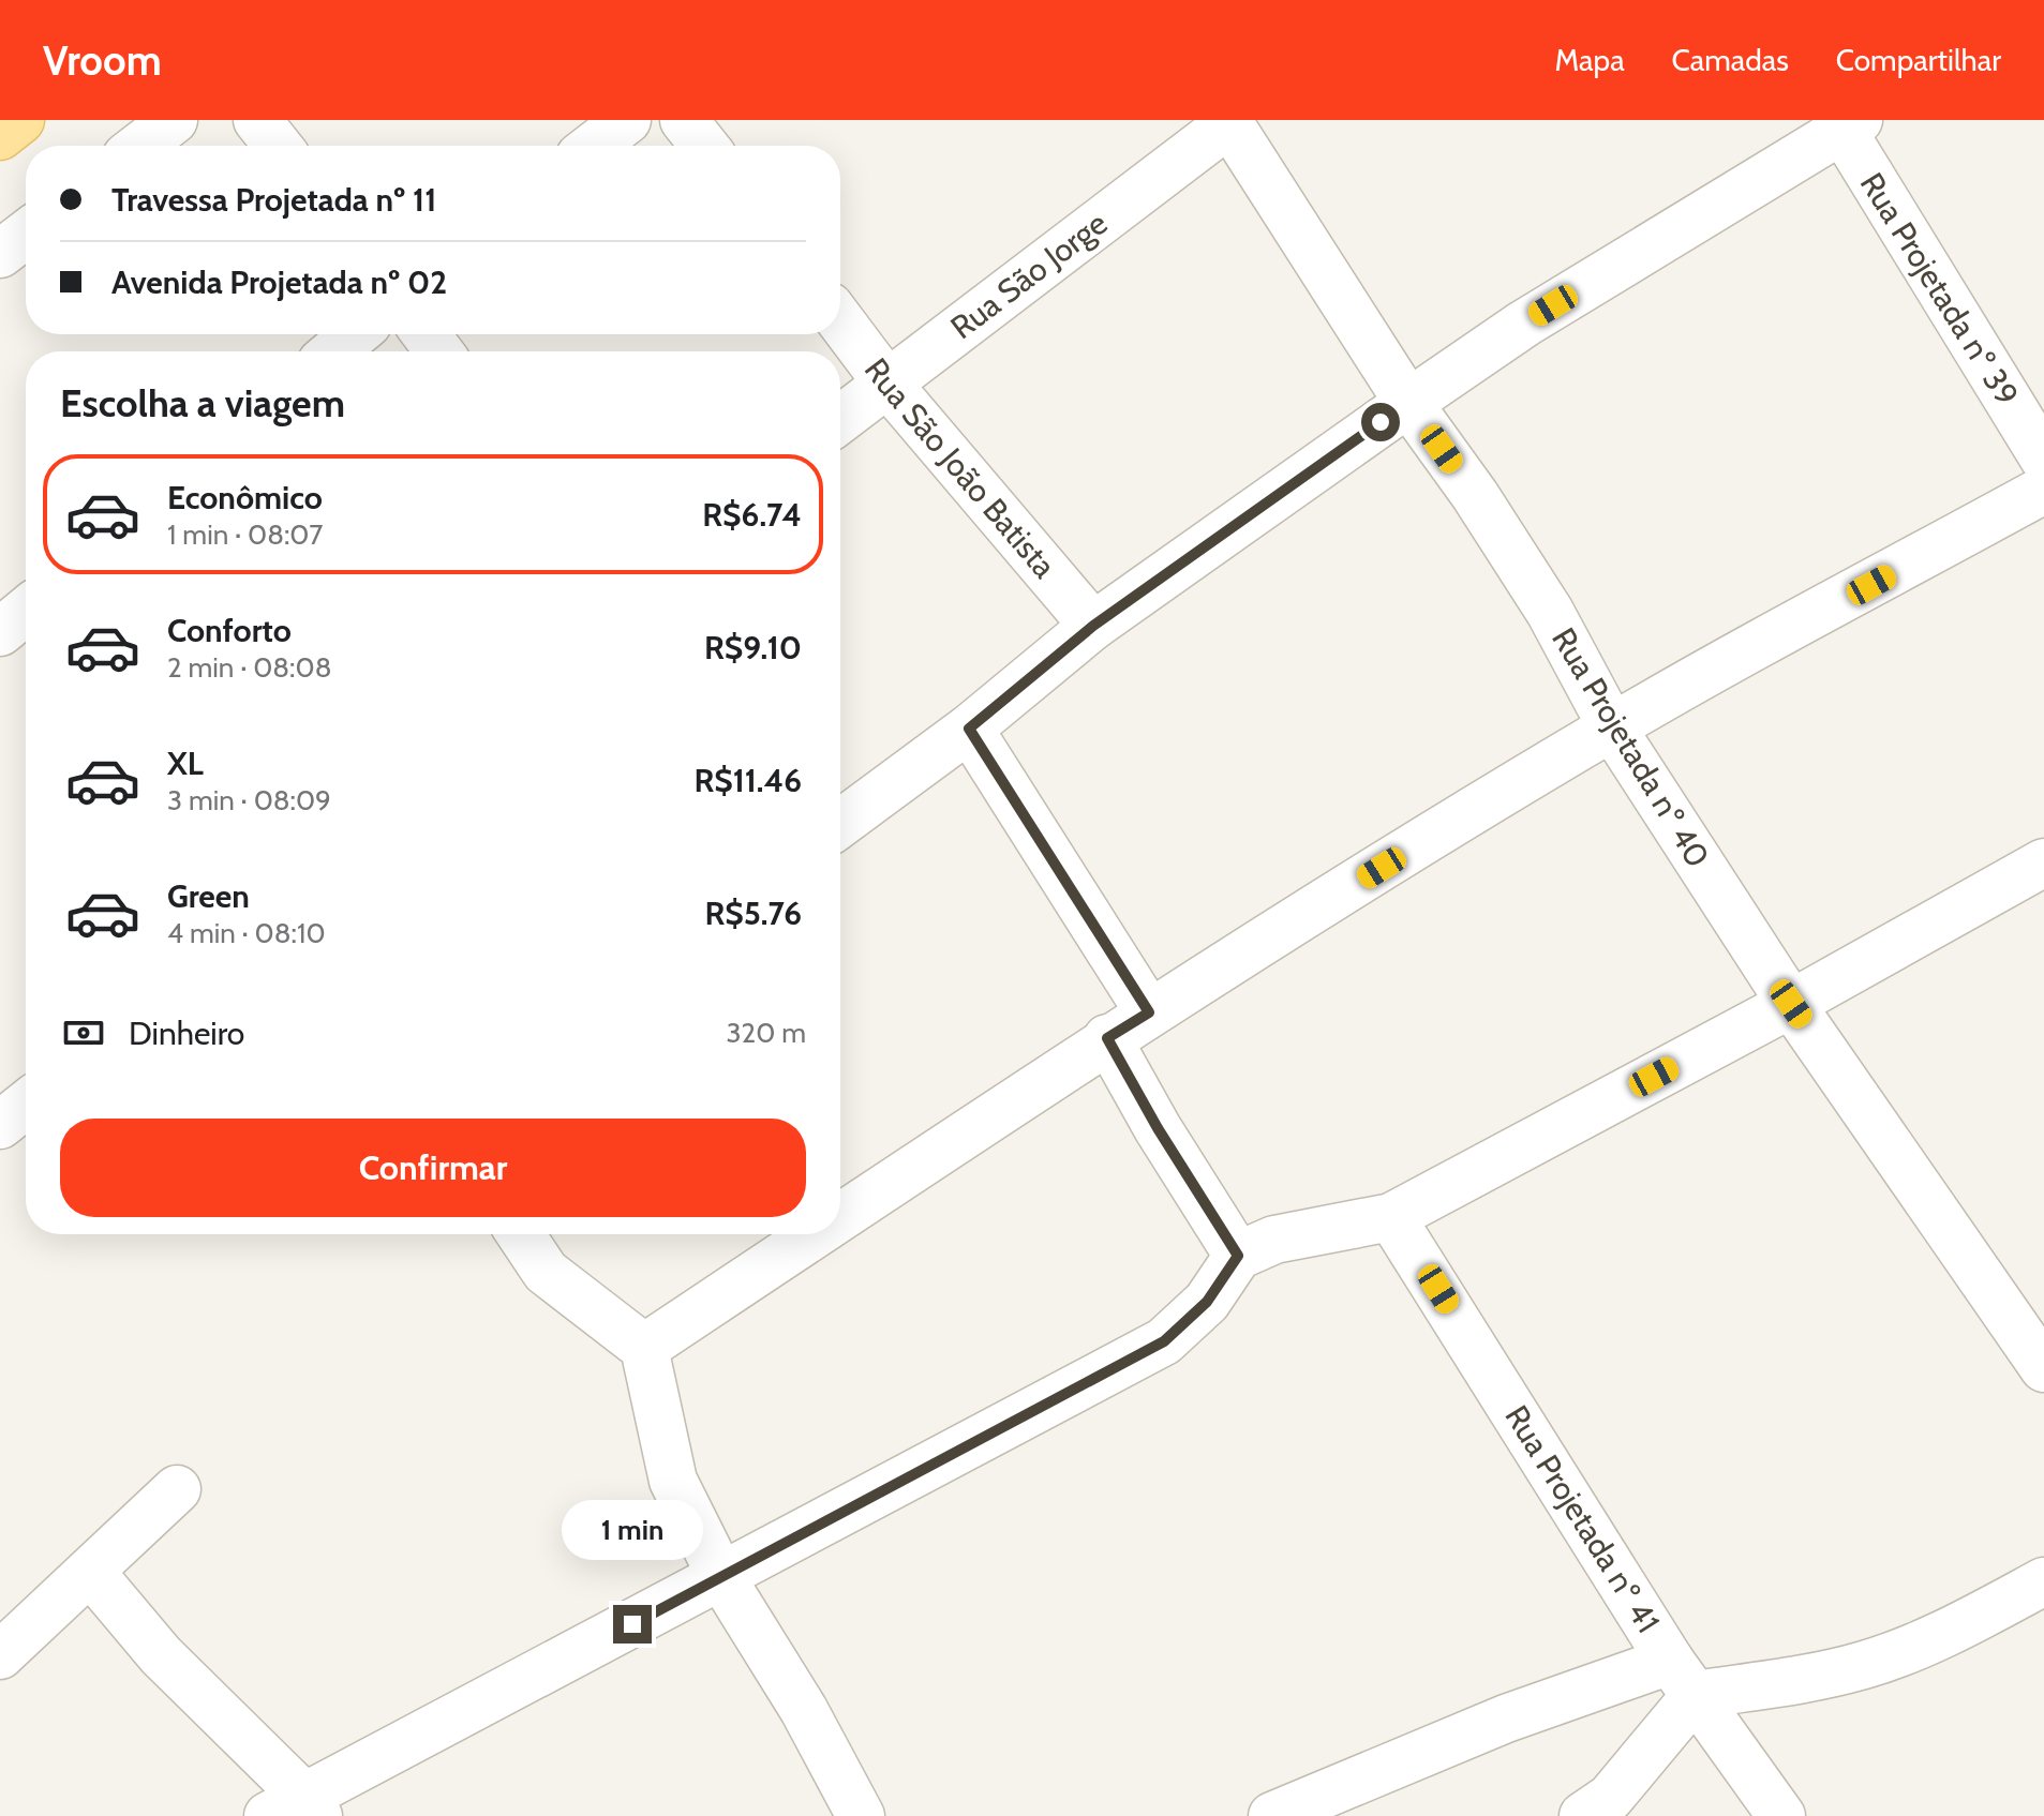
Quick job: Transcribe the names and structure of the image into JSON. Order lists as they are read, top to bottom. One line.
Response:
{"streets":{"street":["Rua São Jorge","Rua Projetada nº 39","Rua São João Batista","Rua Projetada nº 40","Rua Projetada nº 41"]},"crossings":[["Rua São Jorge","Rua São João Batista"],["Rua São Jorge","Rua Projetada nº 40"]],"page":{"header":"Vroom","nav":["Mapa","Camadas","Compartilhar"],"banner":["Travessa Projetada nº 11","Avenida Projetada nº 02"],"heading":"Escolha a viagem","list":[{"name":"Econômico","note":"1 min · 08:07","value":"R$6.74"},{"name":"Conforto","note":"2 min · 08:08","value":"R$9.10"},{"name":"XL","note":"3 min · 08:09","value":"R$11.46"},{"name":"Green","note":"4 min · 08:10","value":"R$5.76"}],"pay":["Dinheiro","320 m"],"buttons":"Confirmar","bubble":"1 min"}}
